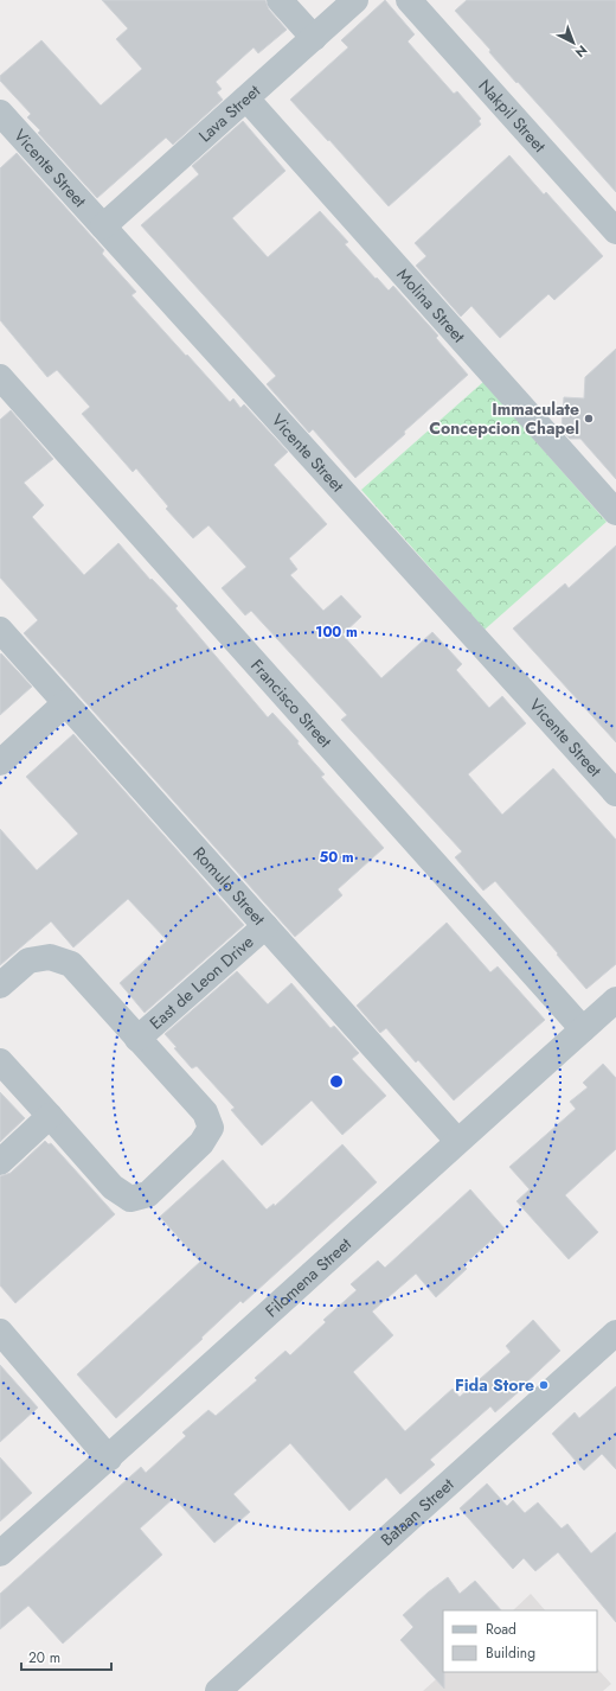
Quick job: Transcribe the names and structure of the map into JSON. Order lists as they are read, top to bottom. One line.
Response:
{"streets":{"street":["Lava Street","Nakpil Street","Vicente Street","Molina Street","Francisco Street","Romulo Street","East de Leon Drive","Filomena Street","Bataan Street"]},"crossings":[["Lava Street","Vicente Street"],["Lava Street","Molina Street"],["Francisco Street","Filomena Street"],["Romulo Street","East de Leon Drive"],["Romulo Street","Filomena Street"]],"places":["Immaculate Concepcion Chapel","Fida Store"],"legend":["Road","Building"],"scale_bar":"20 m","north":"bottom right","rings":["100 m","50 m"]}
